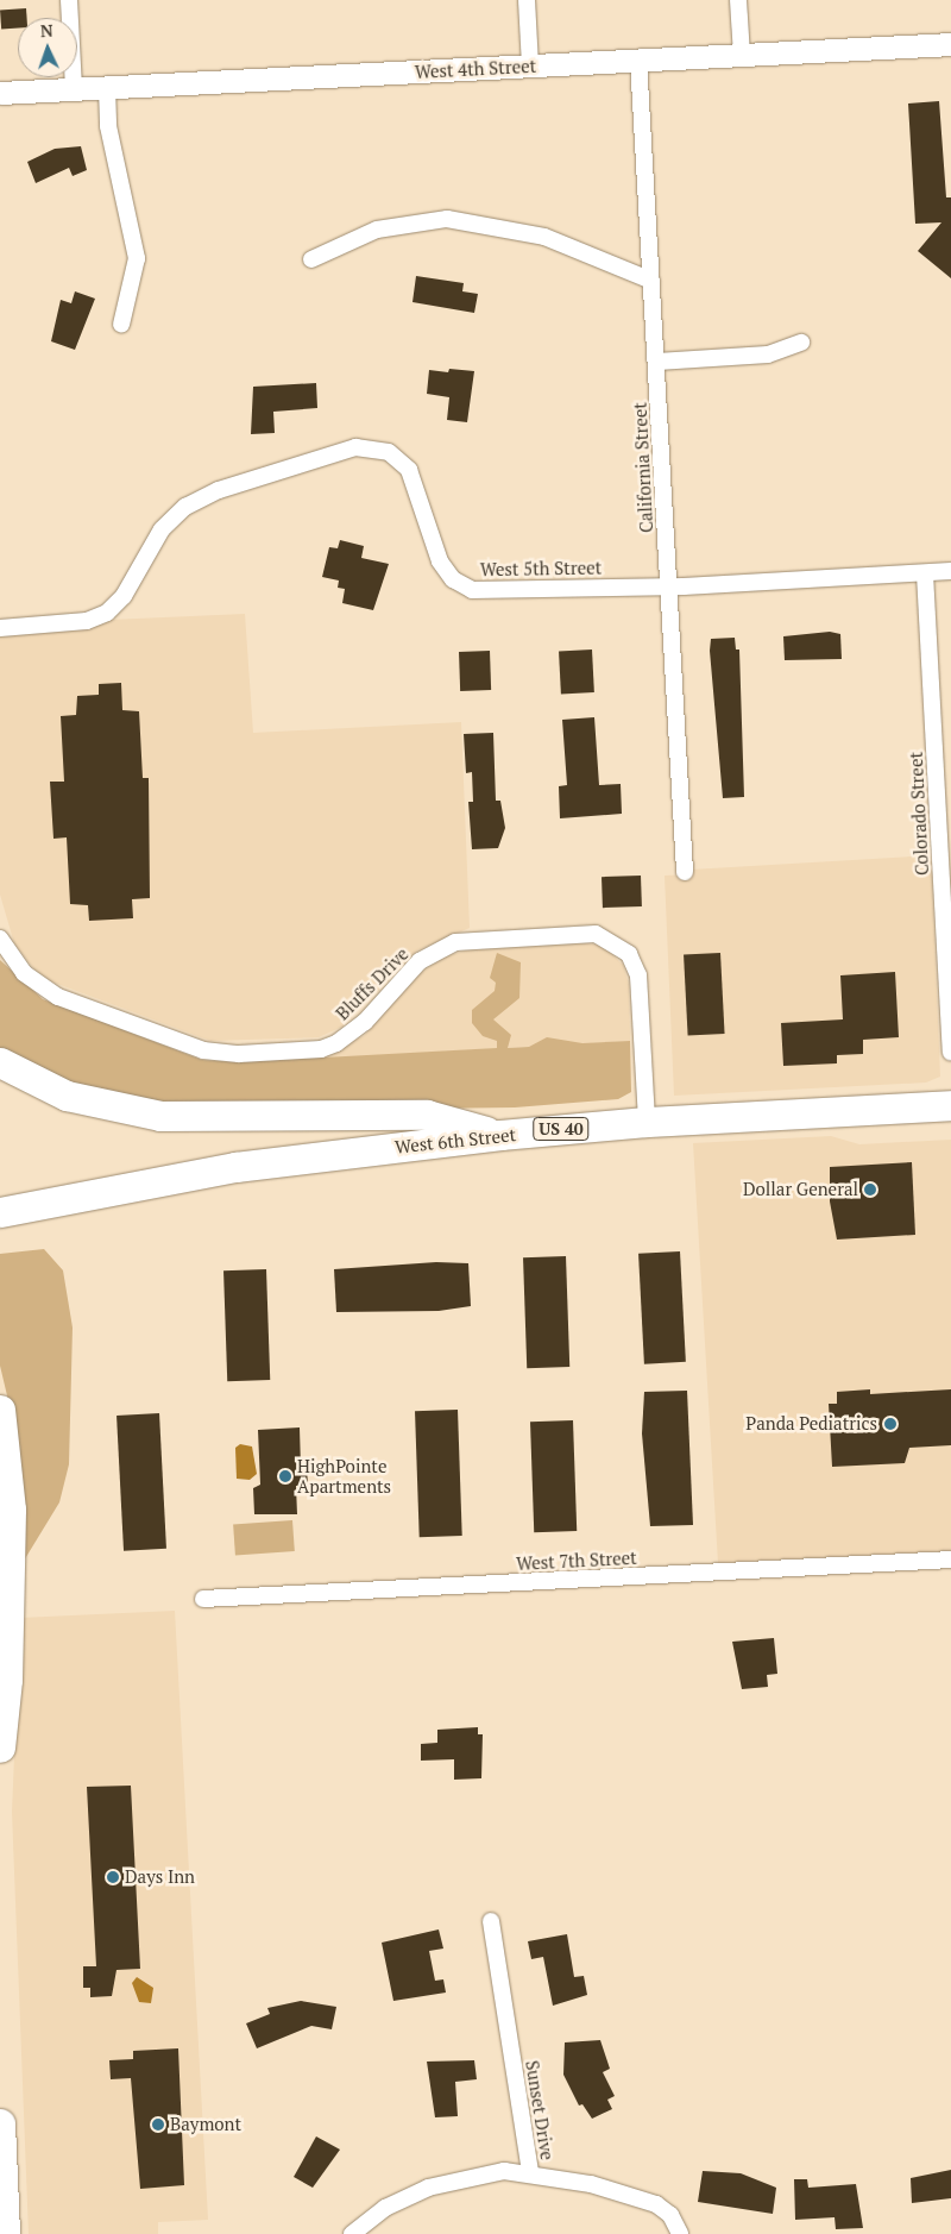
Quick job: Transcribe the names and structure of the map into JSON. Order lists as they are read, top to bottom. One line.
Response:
{"streets":{"highway":["US 40","West 6th Street"],"street":["West 4th Street","California Street","West 5th Street","Colorado Street","Bluffs Drive","West 7th Street","Sunset Drive"]},"crossings":[["West 4th Street","California Street"],["California Street","West 5th Street"],["West 5th Street","Colorado Street"],["Bluffs Drive","West 6th Street"]],"places":["Dollar General","Panda Pediatrics","HighPointe Apartments","Days Inn","Baymont"],"north":"top"}
